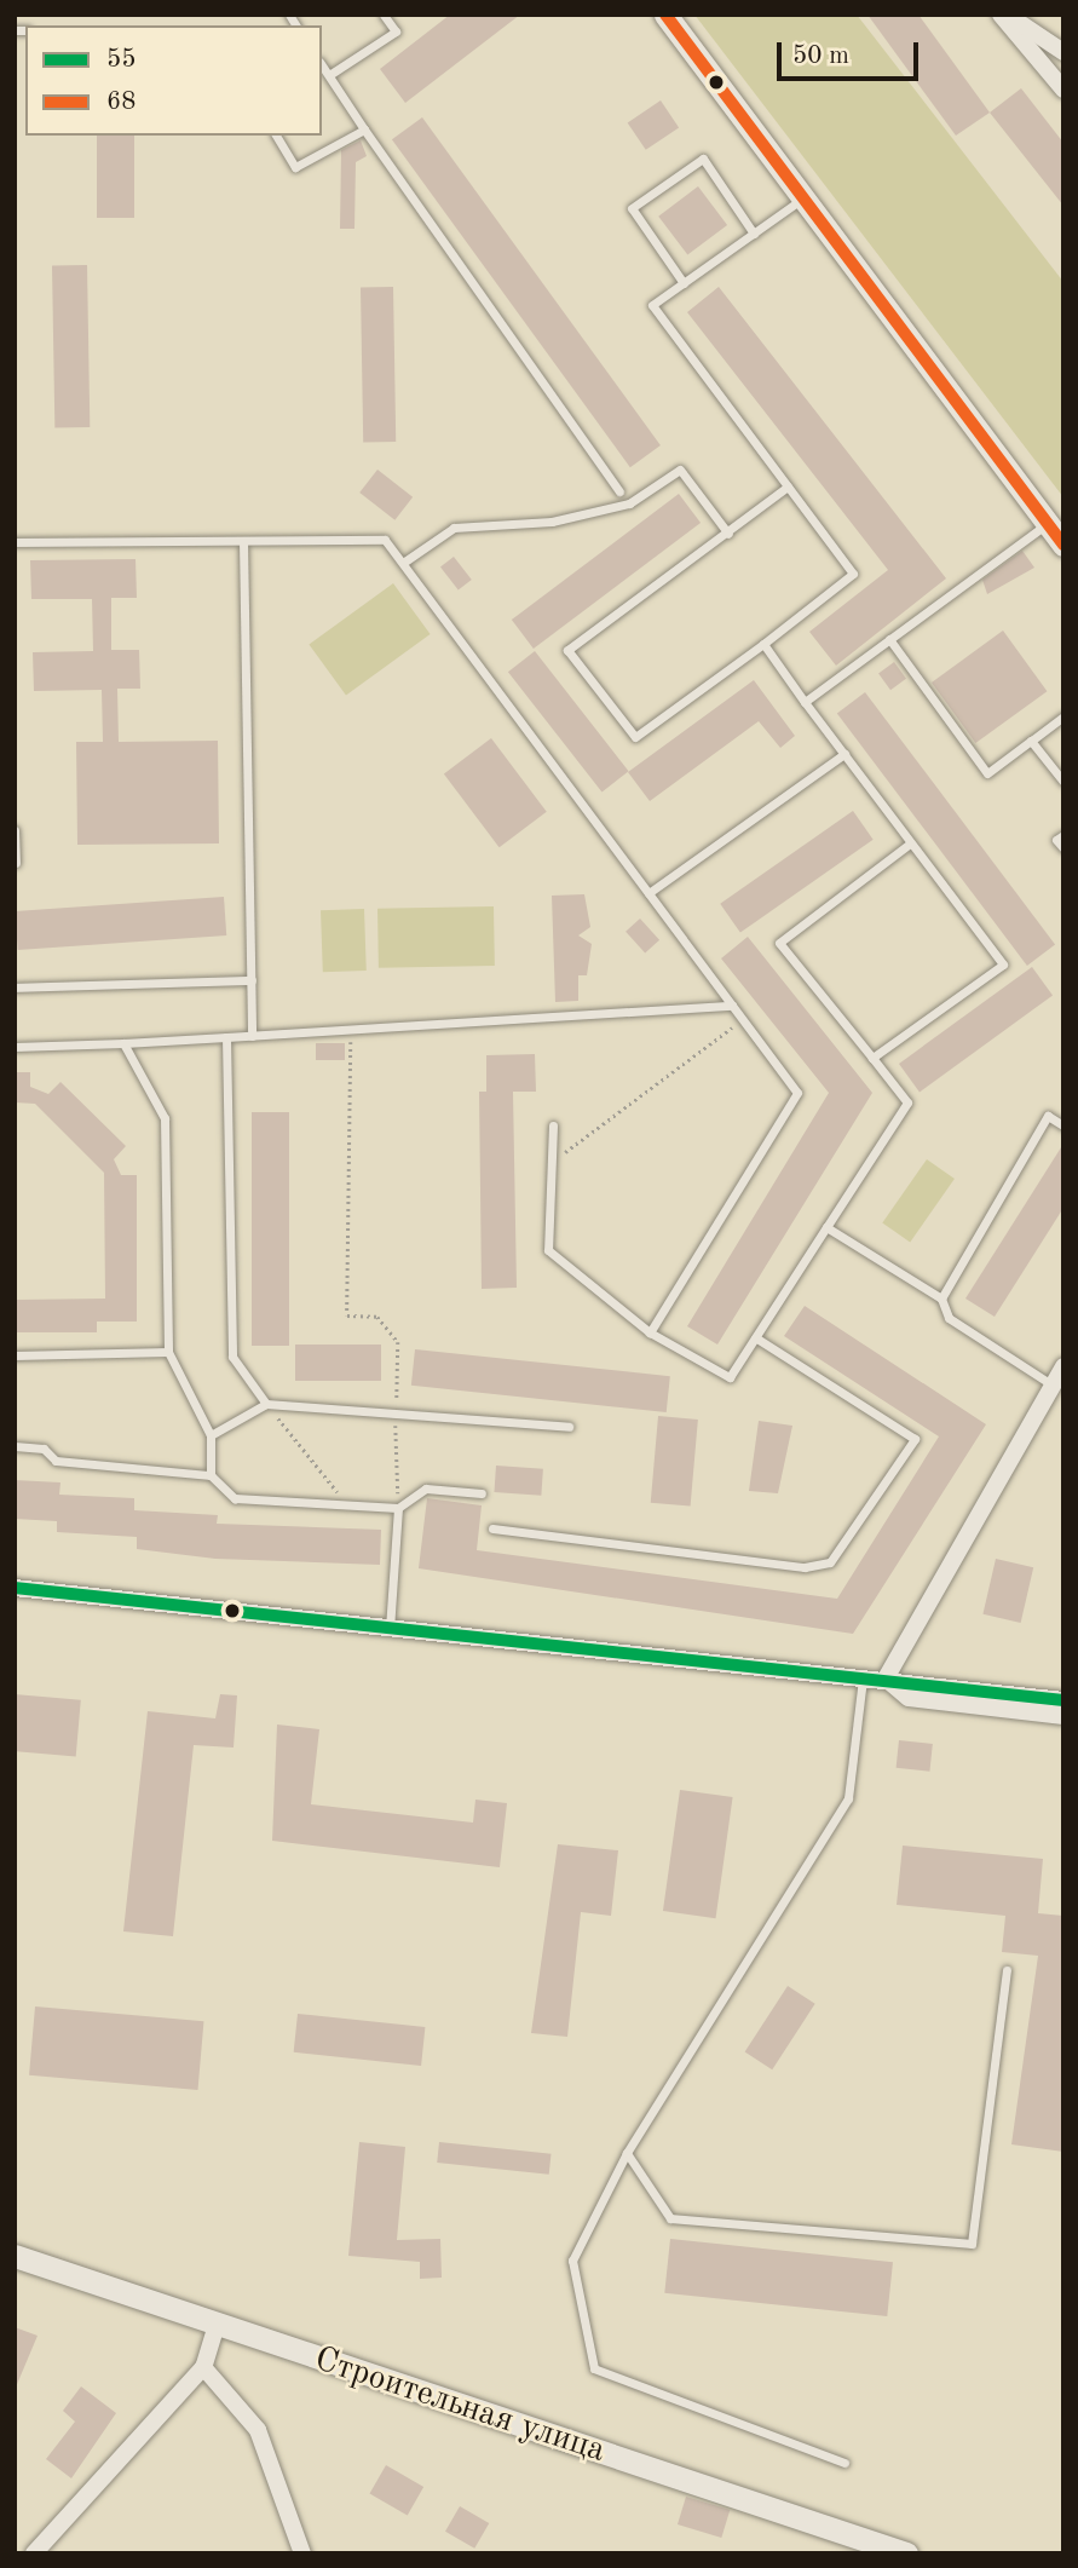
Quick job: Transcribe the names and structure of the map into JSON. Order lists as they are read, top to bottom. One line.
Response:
{"streets":{"main road":["Строительная улица"]},"lines":["transit line 68","transit line 55"],"legend":["55","68"],"scale_bar":"50 m"}
